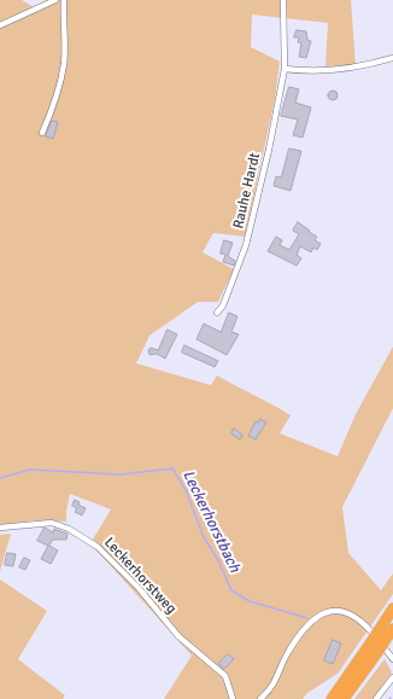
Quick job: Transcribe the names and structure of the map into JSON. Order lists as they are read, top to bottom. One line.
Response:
{"streets":{"street":["Rauhe Hardt","Leckerhorstweg"]},"water":["Leckerhorstbach"]}
